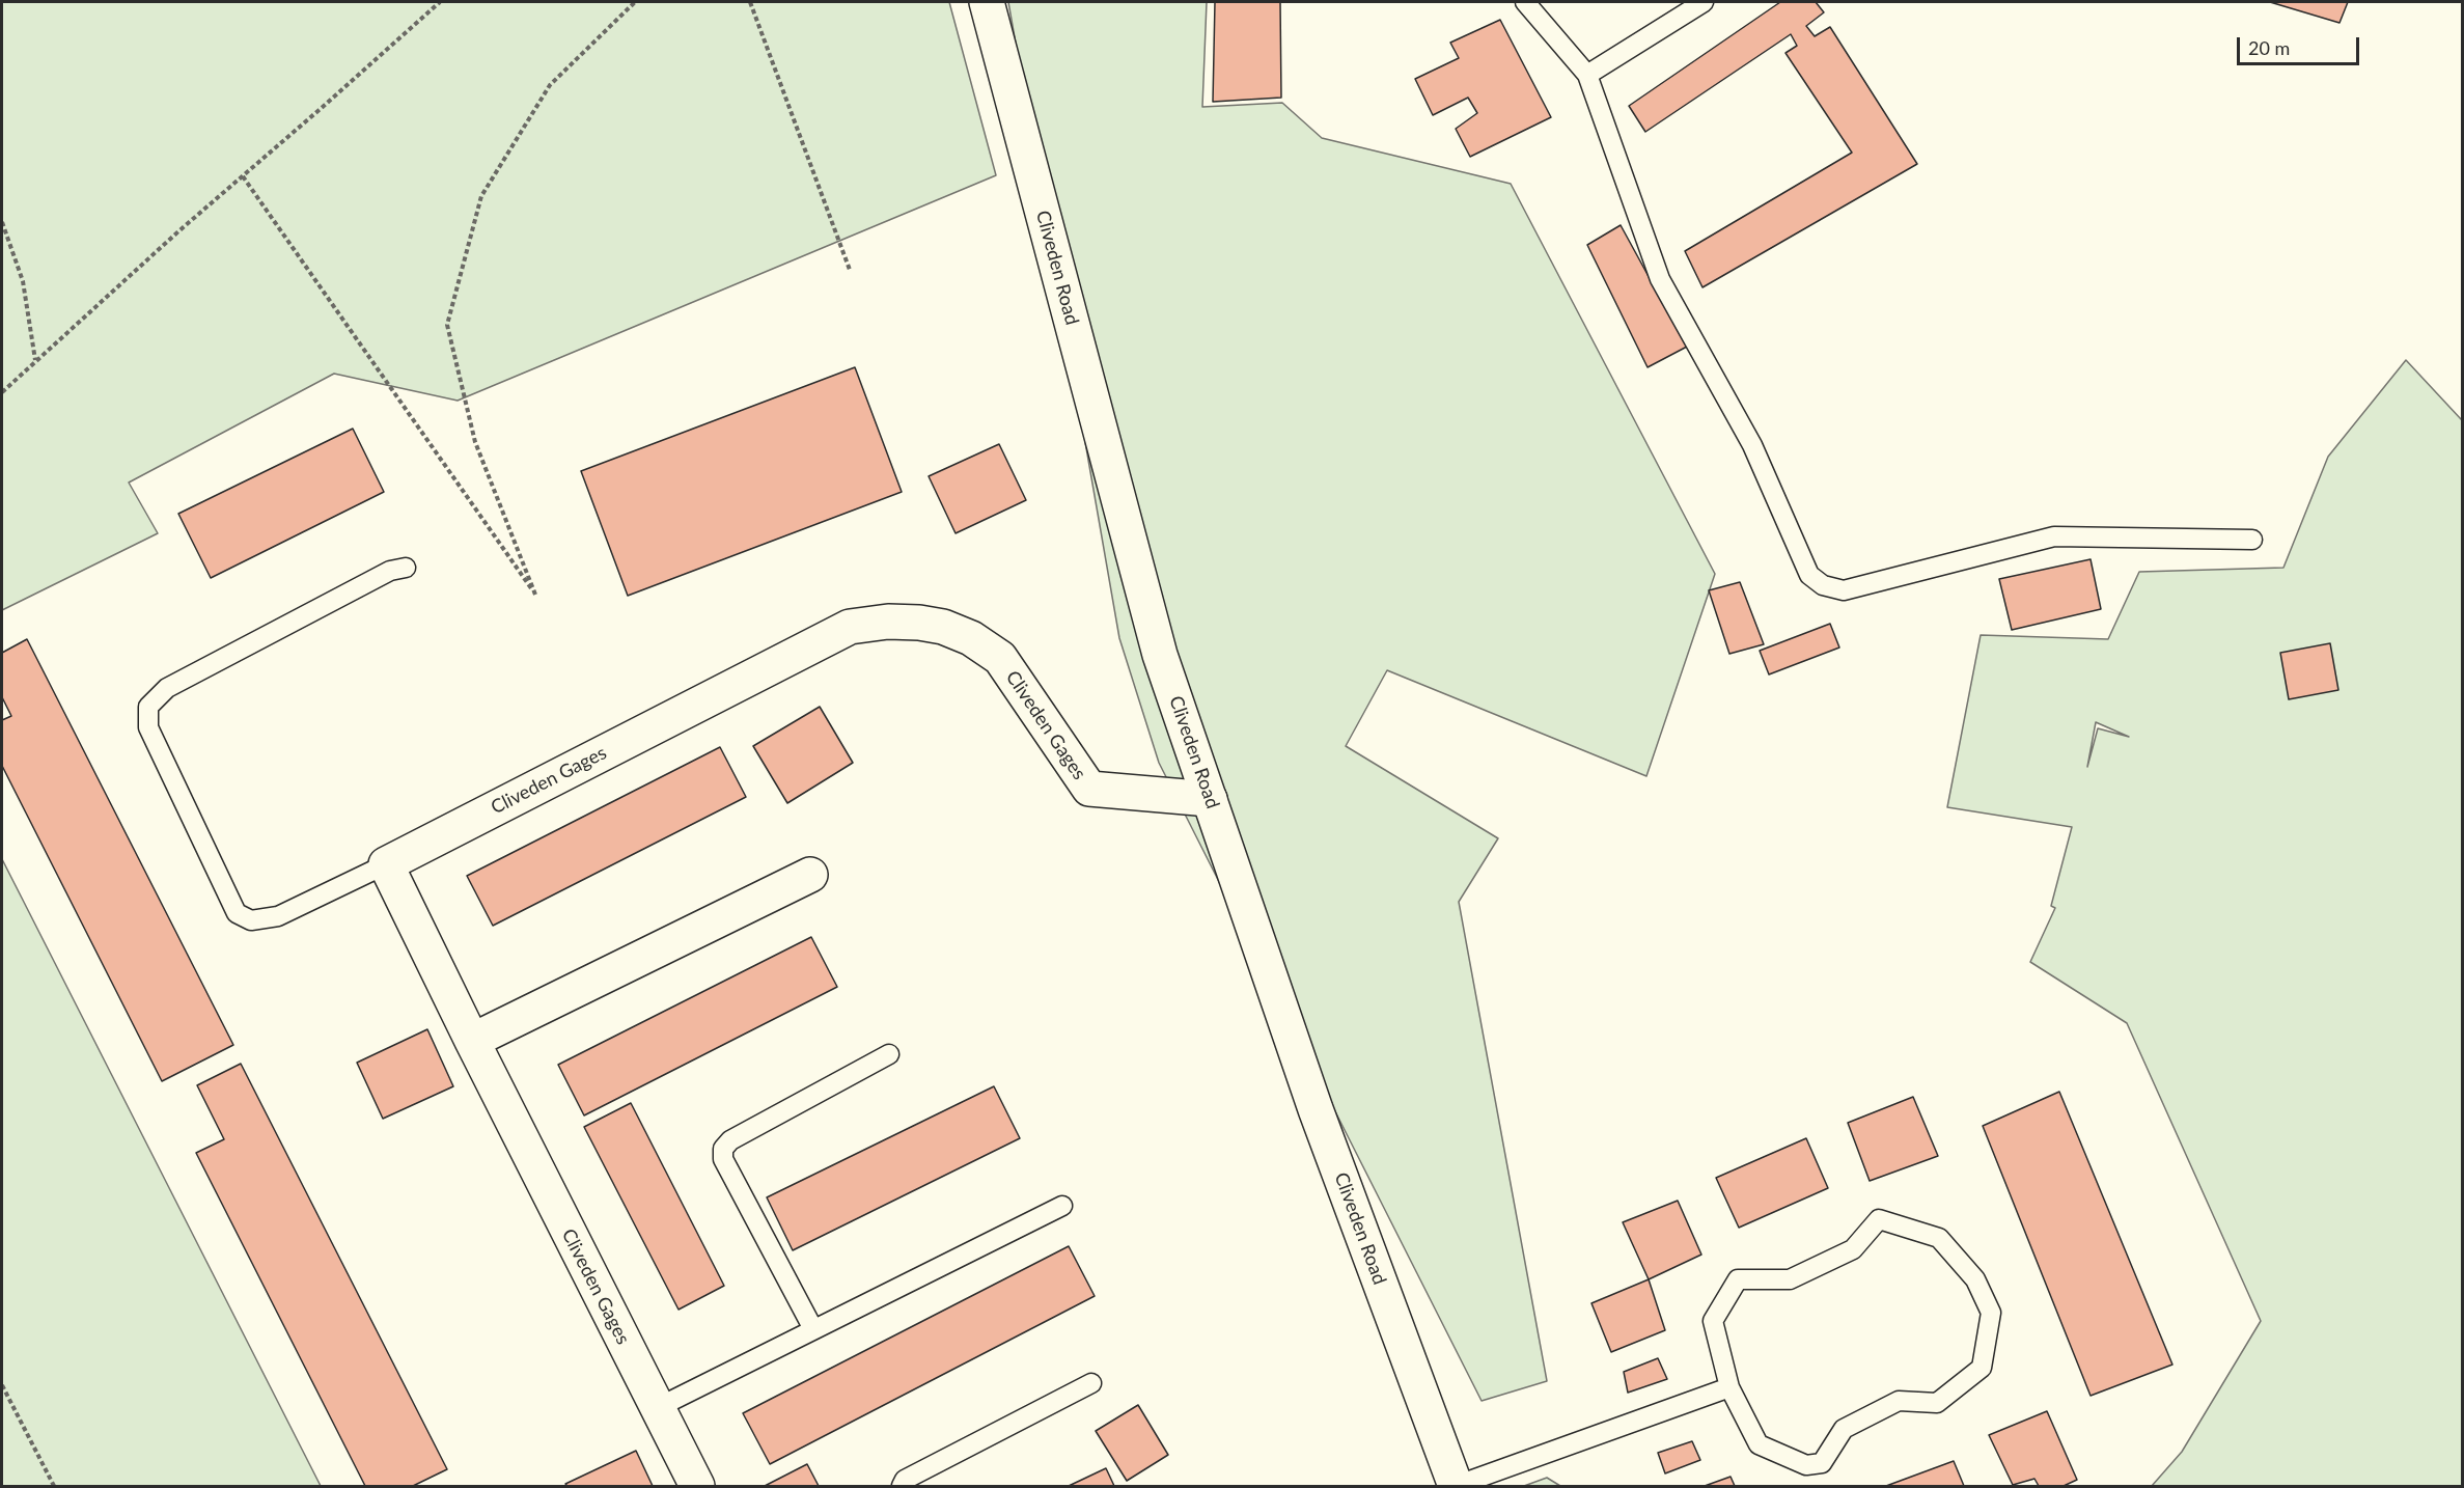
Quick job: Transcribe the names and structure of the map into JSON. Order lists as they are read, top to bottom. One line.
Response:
{"streets":{"street":["Cliveden Road","Cliveden Gages"]},"crossings":[["Cliveden Road","Cliveden Gages"]],"scale_bar":"20 m"}
